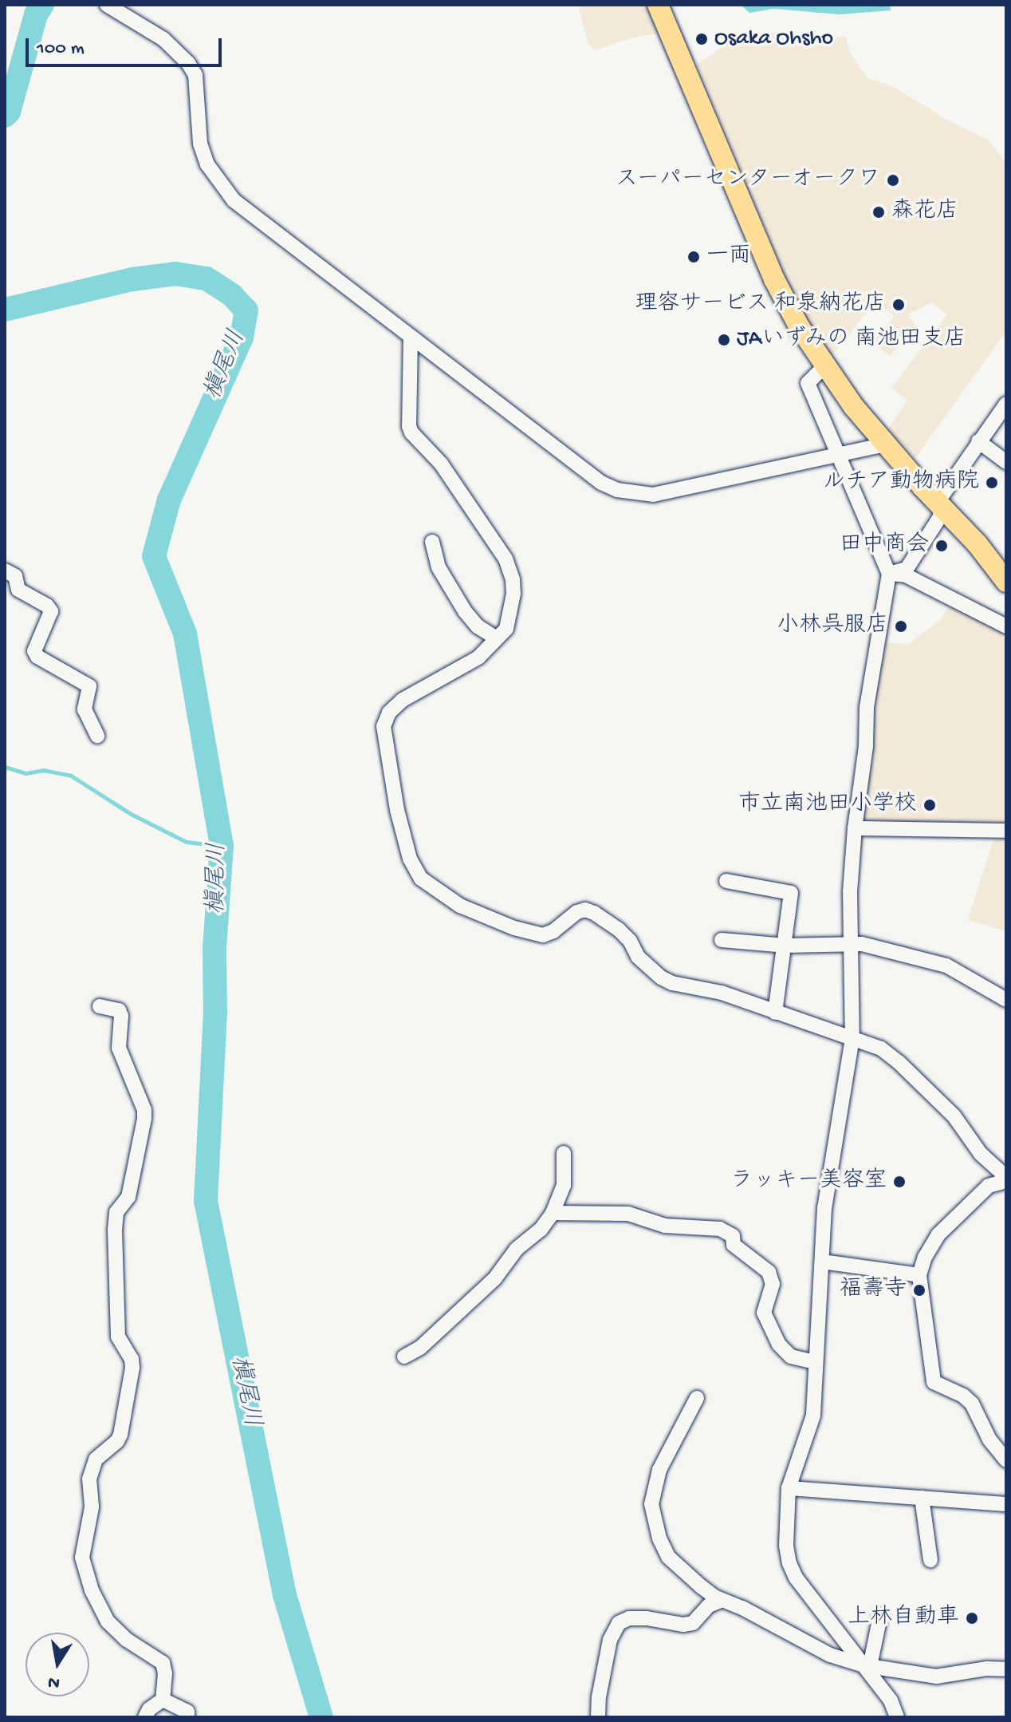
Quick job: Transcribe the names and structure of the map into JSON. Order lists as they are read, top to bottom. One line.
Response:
{"water":["槇尾川"],"places":["Osaka Ohsho","スーパーセンターオークワ","森花店","一両","理容サービス 和泉納花店","JAいずみの 南池田支店","ルチア動物病院","田中商会","小林呉服店","市立南池田小学校","ラッキー美容室","福壽寺","上林自動車"],"scale_bar":"100 m","north":"bottom"}
